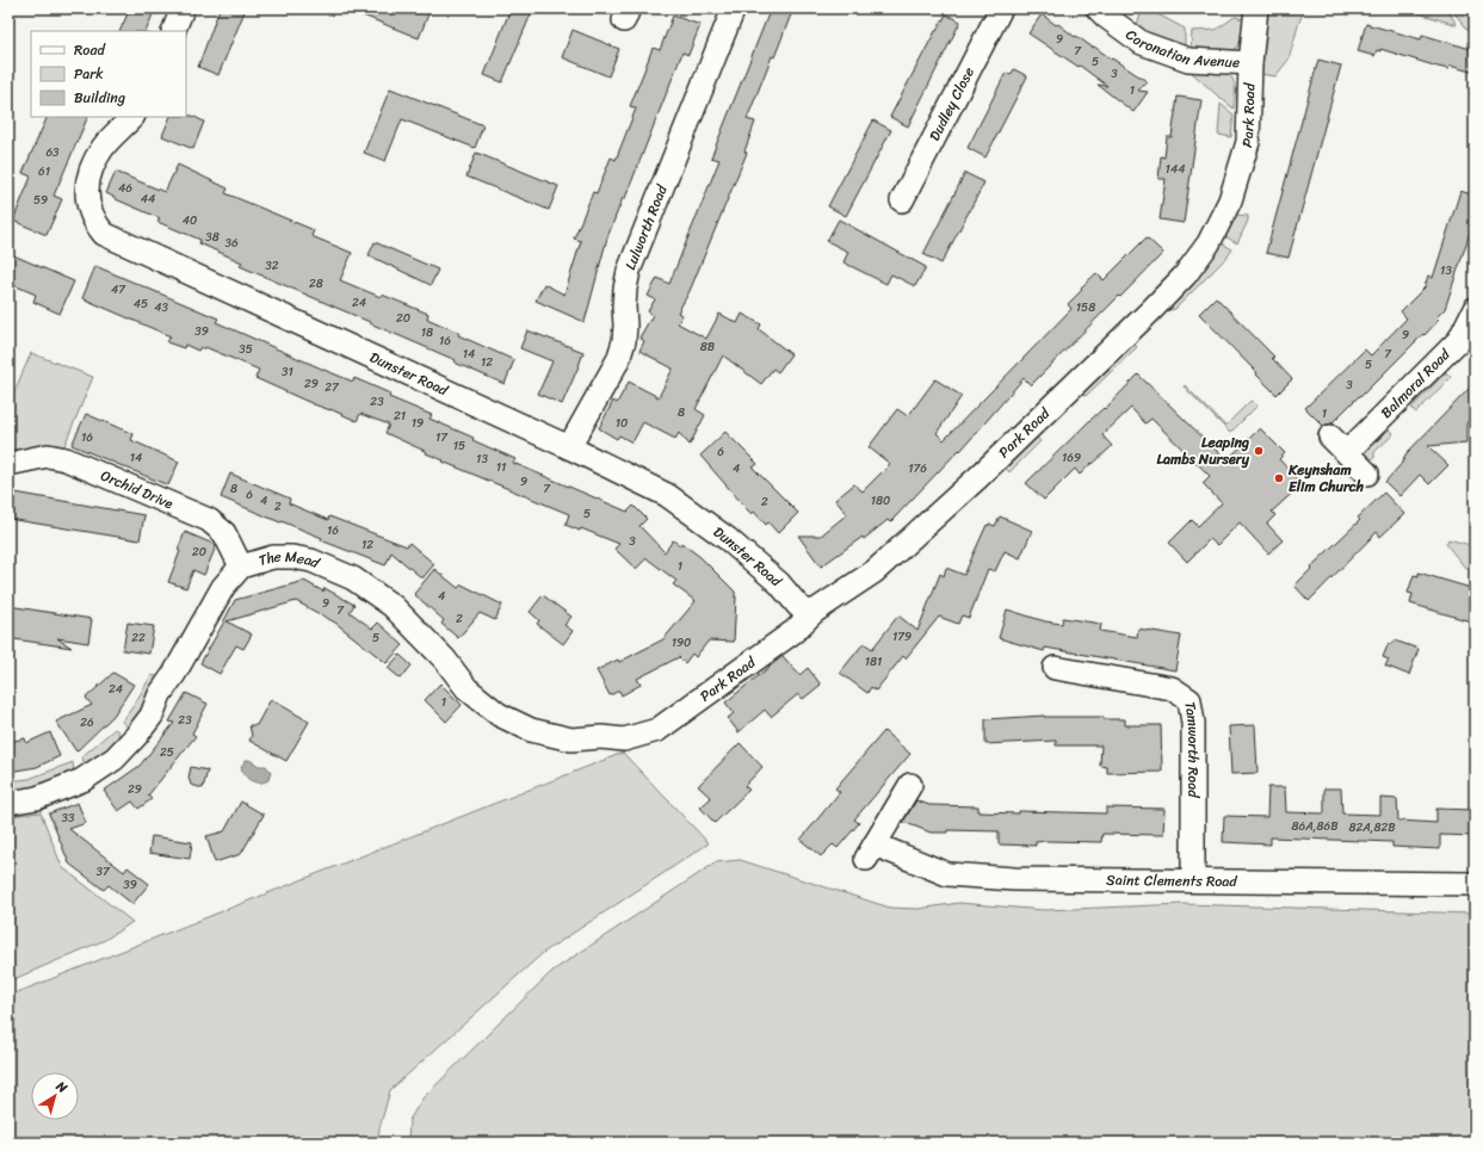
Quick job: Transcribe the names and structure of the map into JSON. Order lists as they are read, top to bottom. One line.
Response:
{"streets":{"street":["Coronation Avenue","Dudley Close","Park Road","Lulworth Road","Dunster Road","Balmoral Road","Orchid Drive","The Mead","Tamworth Road","Saint Clements Road"]},"crossings":[["Coronation Avenue","Park Road"],["Park Road","Dunster Road"],["Park Road","The Mead"],["Lulworth Road","Dunster Road"],["Orchid Drive","The Mead"],["Tamworth Road","Saint Clements Road"]],"places":["Leaping Lambs Nursery","Keynsham Elim Church"],"house_numbers":["9","7","5","3","1","63","144","61","46","44","59","40","38","36","32","13","28","47","24","45","43","158","20","39","18","9","16","8B","35","14","7","12","5","31","29","3","27","23","8","1","21","19","10","16","17","15","6","14","169","13","11","4","176","9","8","7","6","4","180","2","2","5","16","3","12","20","1","4","9","7","2","179","22","5","190","181","24","1","23","26","25","29","33","86A,86B","82A,82B","37","39"],"legend":["Road","Park","Building"],"north":"top right"}
